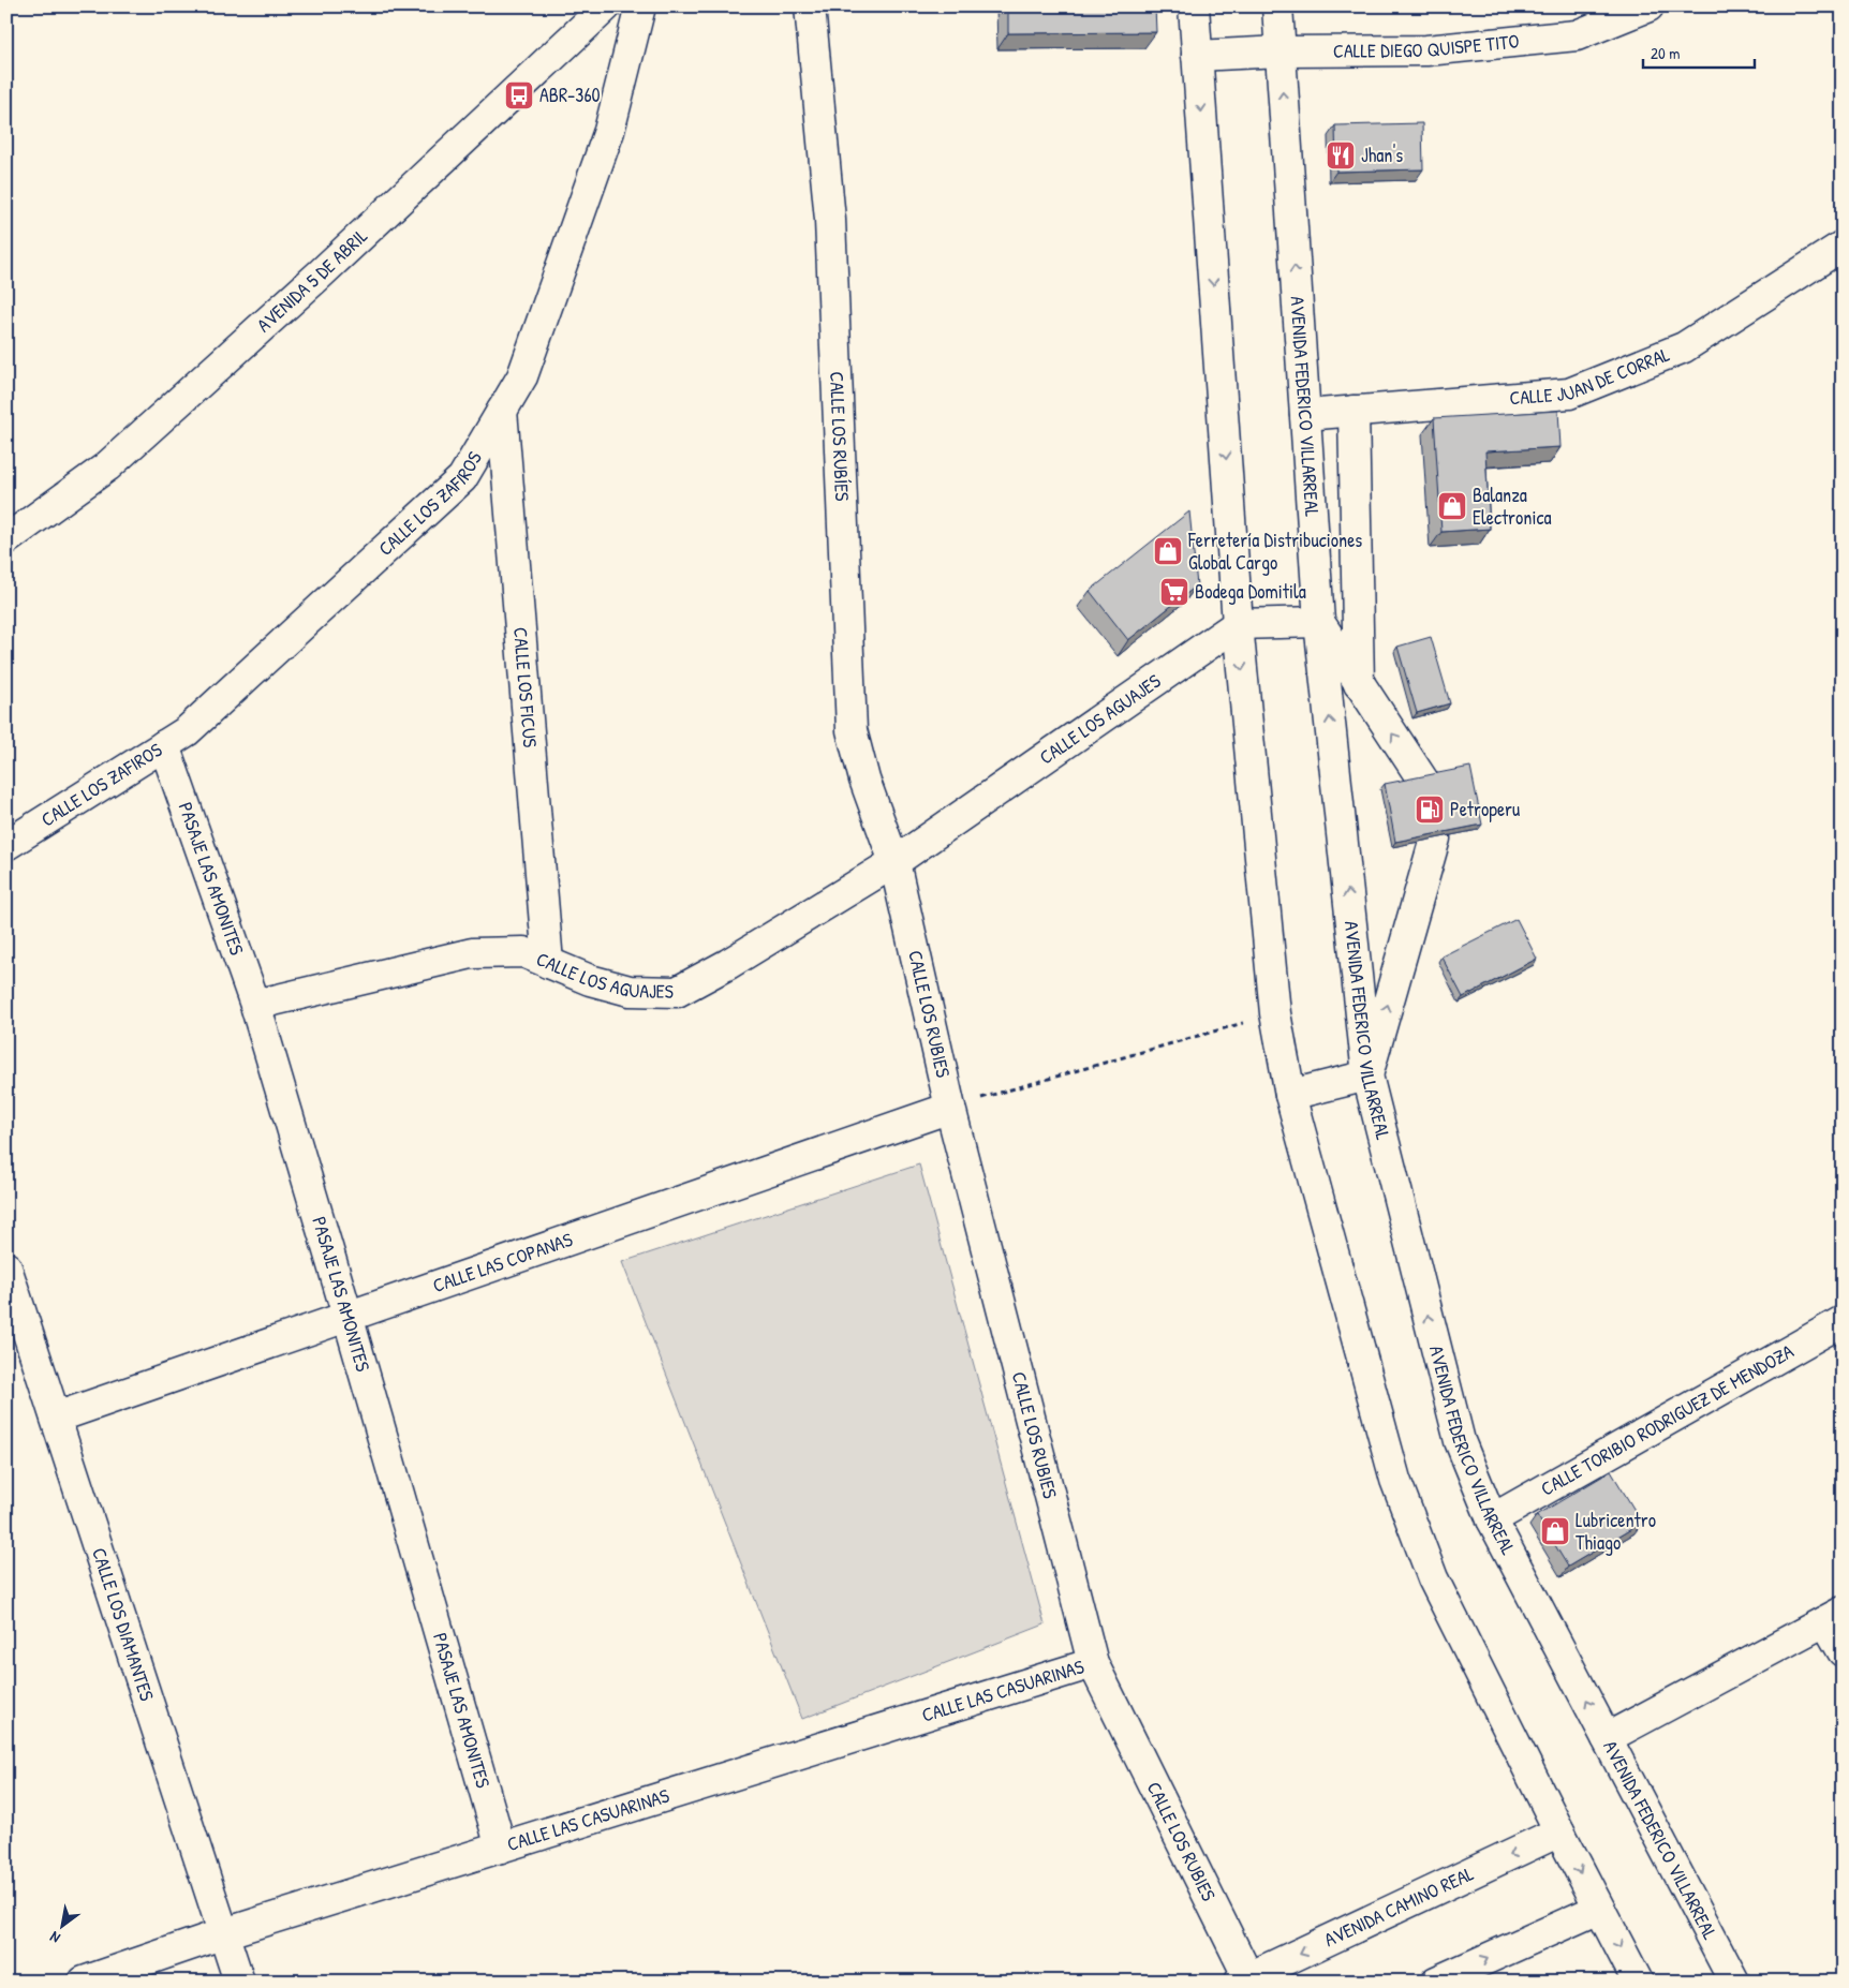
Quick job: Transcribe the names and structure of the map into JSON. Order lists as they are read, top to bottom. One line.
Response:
{"streets":{"street":["CALLE DIEGO QUISPE TITO","AVENIDA 5 DE ABRIL","CALLE JUAN DE CORRAL","AVENIDA FEDERICO VILLARREAL","CALLE LOS RUBÍES","CALLE LOS ZAFIROS","CALLE LOS FICUS","CALLE LOS AGUAJES","PASAJE LAS AMONITES","CALLE LOS RUBIES","CALLE LAS COPANAS","CALLE TORIBIO RODRIGUEZ DE MENDOZA","CALLE LOS DIAMANTES","CALLE LAS CASUARINAS","AVENIDA CAMINO REAL"]},"crossings":[["CALLE DIEGO QUISPE TITO","AVENIDA FEDERICO VILLARREAL"],["CALLE JUAN DE CORRAL","AVENIDA FEDERICO VILLARREAL"],["AVENIDA FEDERICO VILLARREAL","CALLE TORIBIO RODRIGUEZ DE MENDOZA"],["CALLE LOS RUBÍES","CALLE LOS AGUAJES"],["CALLE LOS RUBÍES","CALLE LOS RUBIES"],["CALLE LOS ZAFIROS","CALLE LOS FICUS"],["CALLE LOS ZAFIROS","PASAJE LAS AMONITES"],["CALLE LOS FICUS","CALLE LOS AGUAJES"],["CALLE LOS AGUAJES","PASAJE LAS AMONITES"],["CALLE LOS AGUAJES","CALLE LOS RUBIES"],["PASAJE LAS AMONITES","CALLE LAS COPANAS"],["PASAJE LAS AMONITES","CALLE LAS CASUARINAS"],["CALLE LOS RUBIES","CALLE LAS COPANAS"],["CALLE LOS RUBIES","CALLE LAS CASUARINAS"],["CALLE LOS RUBIES","AVENIDA CAMINO REAL"],["CALLE LAS COPANAS","CALLE LOS DIAMANTES"],["CALLE LOS DIAMANTES","CALLE LAS CASUARINAS"]],"places":{"bus stop":["ABR-360"],"restaurant":["Jhan's"],"shop":["Balanza Electronica","Ferretería Distribuciones Global Cargo","Lubricentro Thiago"],"supermarket":["Bodega Domitila"],"fuel station":["Petroperu"]},"scale_bar":"20 m","north":"bottom left"}
